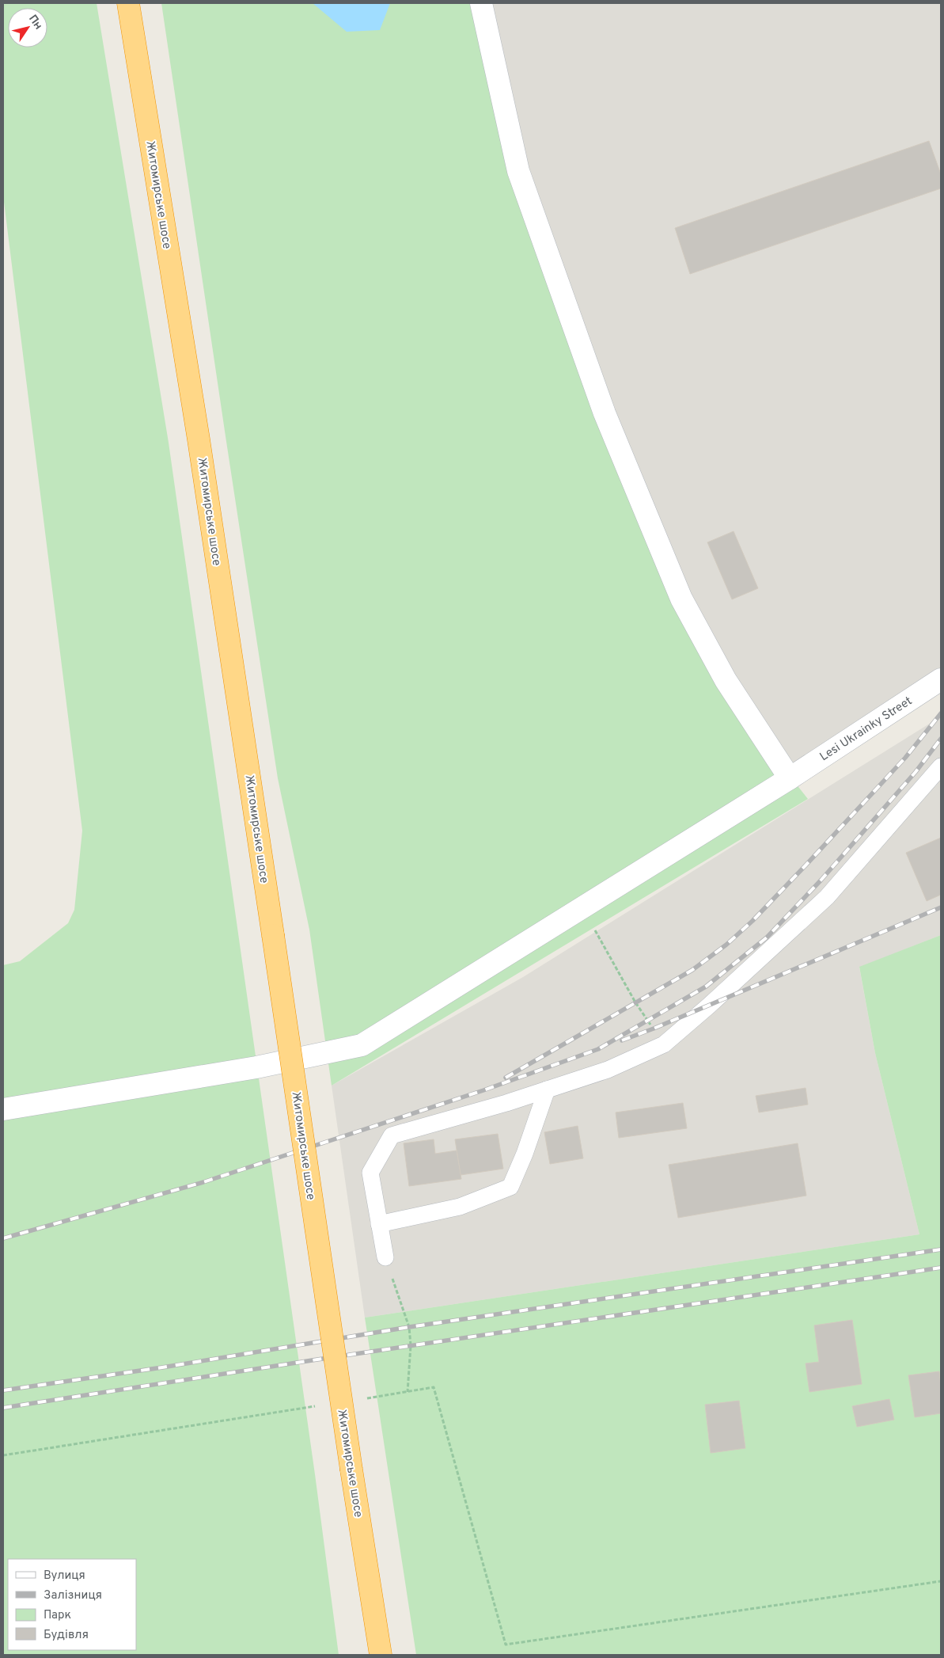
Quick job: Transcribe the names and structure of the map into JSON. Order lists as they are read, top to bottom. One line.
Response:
{"streets":{"highway":["Житомирське шосе"],"street":["Lesi Ukrainky Street"]},"legend":["Вулиця","Залізниця","Парк","Будівля"],"north":"top right"}
